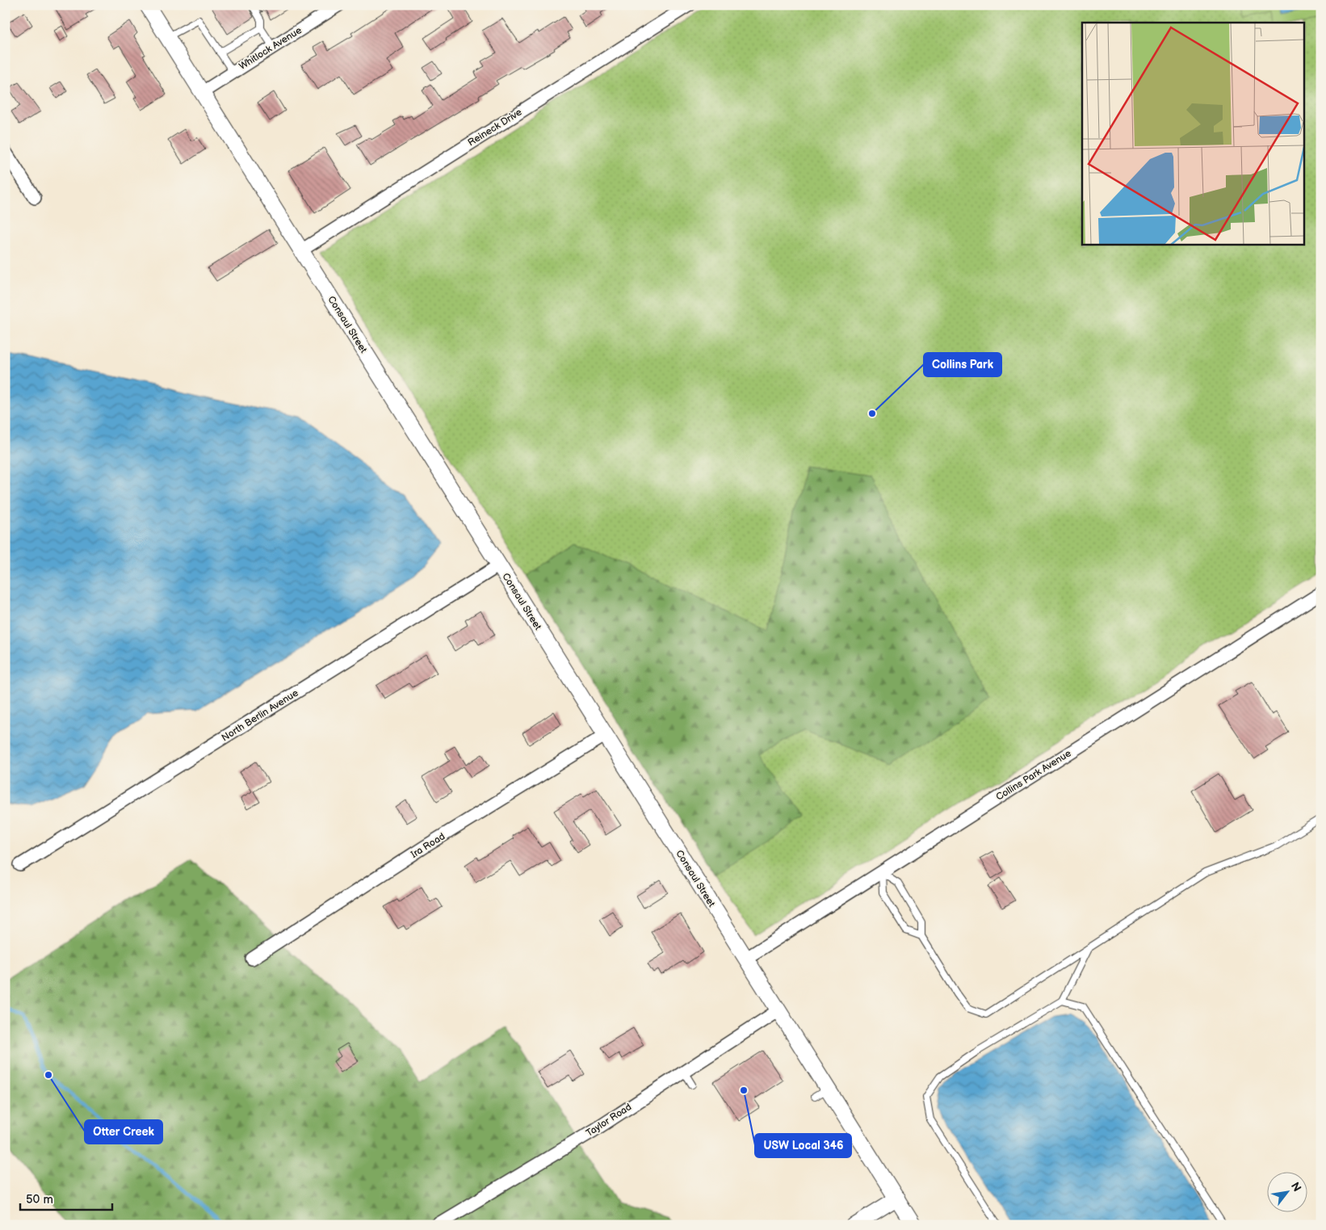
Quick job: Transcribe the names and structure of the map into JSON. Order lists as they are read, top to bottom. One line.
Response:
{"streets":{"street":["Whitlock Avenue","Reineck Drive","Consaul Street","North Berlin Avenue","Collins Park Avenue","Ira Road","Taylor Road"]},"crossings":[["Whitlock Avenue","Consaul Street"],["Reineck Drive","Consaul Street"],["Consaul Street","North Berlin Avenue"],["Consaul Street","Collins Park Avenue"],["Consaul Street","Ira Road"],["Consaul Street","Taylor Road"]],"places":["Collins Park","Otter Creek","USW Local 346"],"scale_bar":"50 m","north":"top right"}
